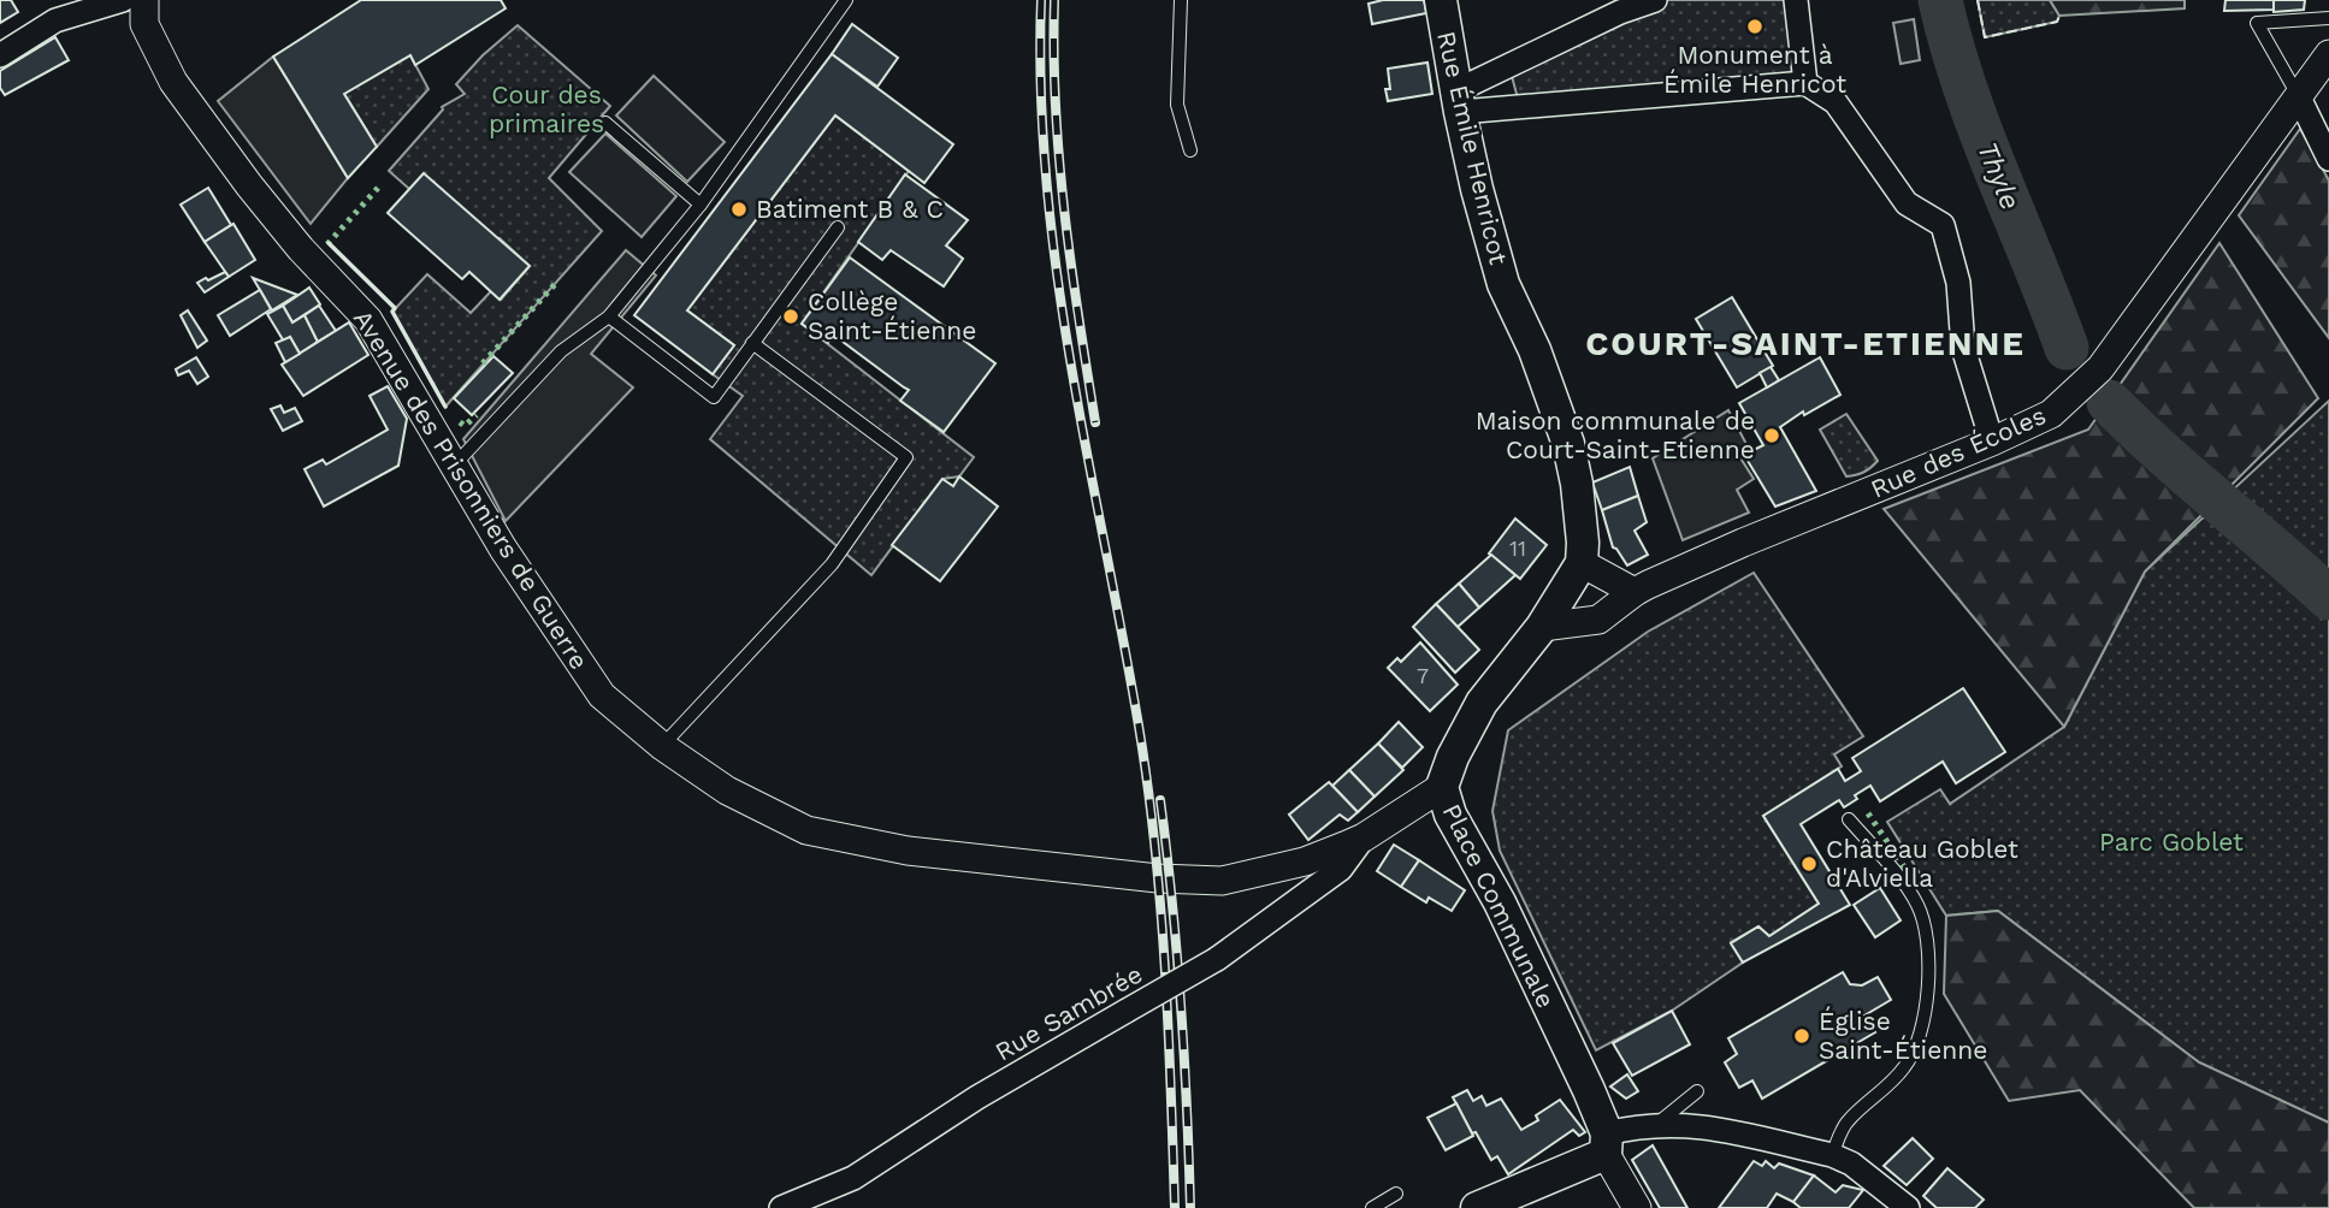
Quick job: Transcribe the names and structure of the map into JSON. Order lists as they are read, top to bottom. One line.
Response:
{"streets":{"main road":["Rue Émile Henricot","Place Communale"],"street":["Rue des Écoles","Avenue des Prisonniers de Guerre","Rue Sambrée"]},"crossings":[["Rue Émile Henricot","Place Communale"],["Avenue des Prisonniers de Guerre","Place Communale"],["Avenue des Prisonniers de Guerre","Rue Sambrée"]],"districts":["COURT-SAINT-ETIENNE"],"water":["Thyle"],"parks":["Cour des primaires","Parc Goblet"],"places":["Monument à Émile Henricot","Batiment B & C","Collège Saint-Étienne","Maison communale de Court-Saint-Etienne","Château Goblet d'Alviella","Église Saint-Étienne"],"house_numbers":["11","7"]}
